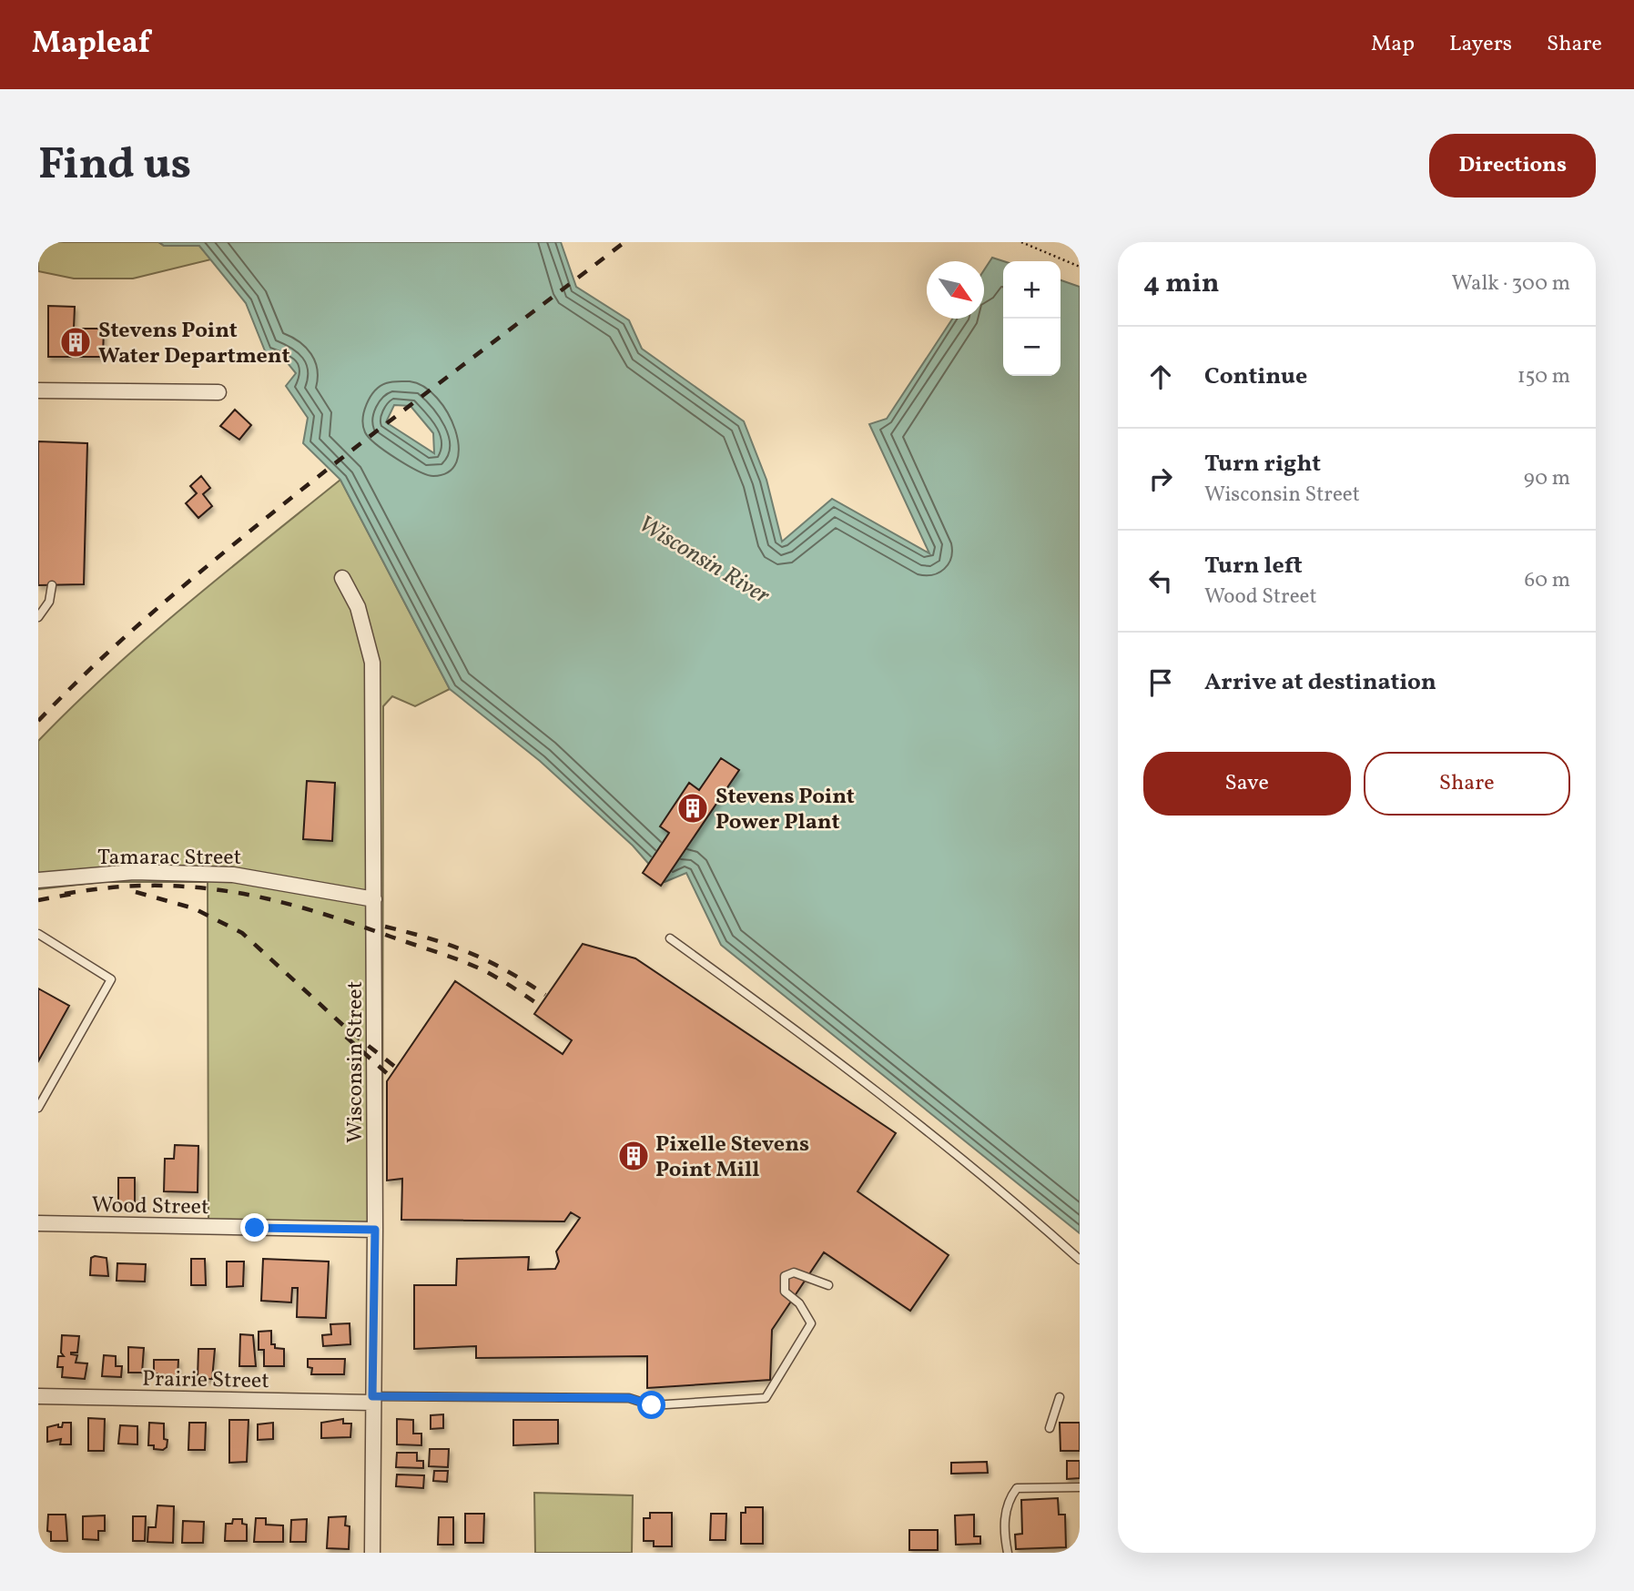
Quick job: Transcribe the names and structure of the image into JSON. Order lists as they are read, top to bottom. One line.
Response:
{"streets":{"street":["Tamarac Street","Wisconsin Street","Wood Street","Prairie Street"]},"crossings":[["Tamarac Street","Wisconsin Street"],["Wisconsin Street","Wood Street"],["Wisconsin Street","Prairie Street"]],"water":["Wisconsin River"],"places":{"building":["Stevens Point Water Department","Stevens Point Power Plant","Pixelle Stevens Point Mill"]},"north":"bottom right","page":{"header":"Mapleaf","nav":["Map","Layers","Share"],"buttons":["Directions",["Save","Share"]],"title":"Find us","heading":["4 min","Walk · 300 m"],"map_buttons":["+","−"],"list":[["Continue","150 m"],["Turn right","Wisconsin Street","90 m"],["Turn left","Wood Street","60 m"],"Arrive at destination"]}}
